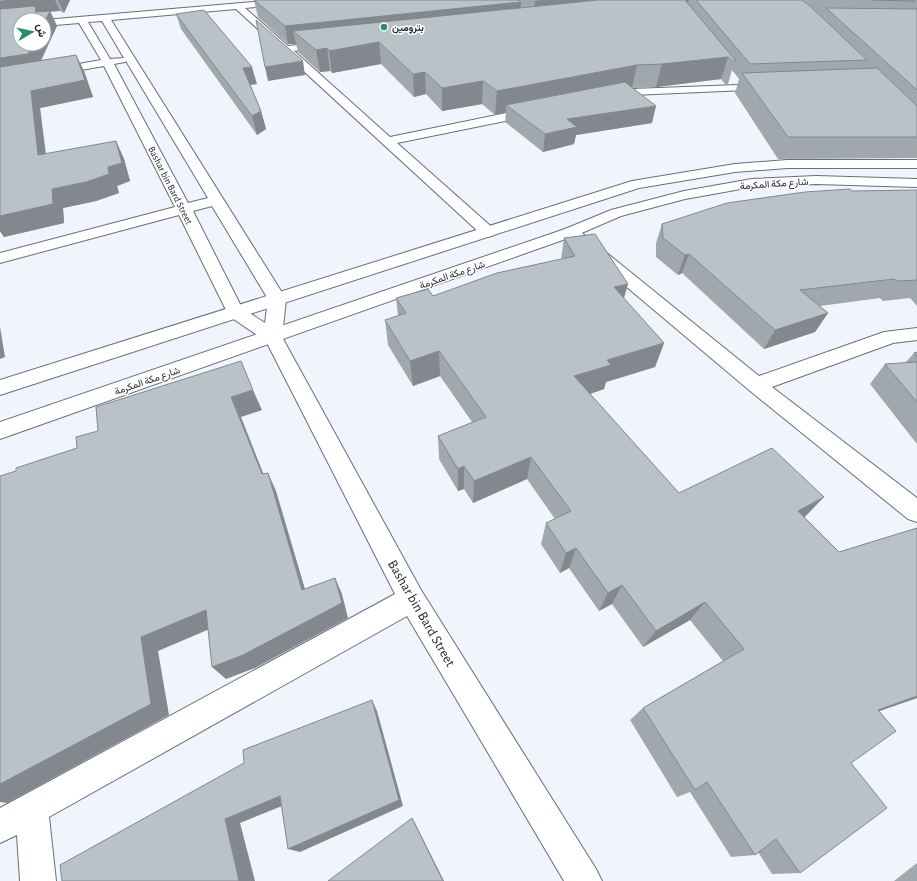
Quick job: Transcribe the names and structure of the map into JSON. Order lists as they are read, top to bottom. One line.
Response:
{"streets":{"street":["شارع مكة المكرمة","Bashar bin Bard Street"]},"crossings":[["شارع مكة المكرمة","Bashar bin Bard Street"]],"places":["بترومين"],"north":"right"}
